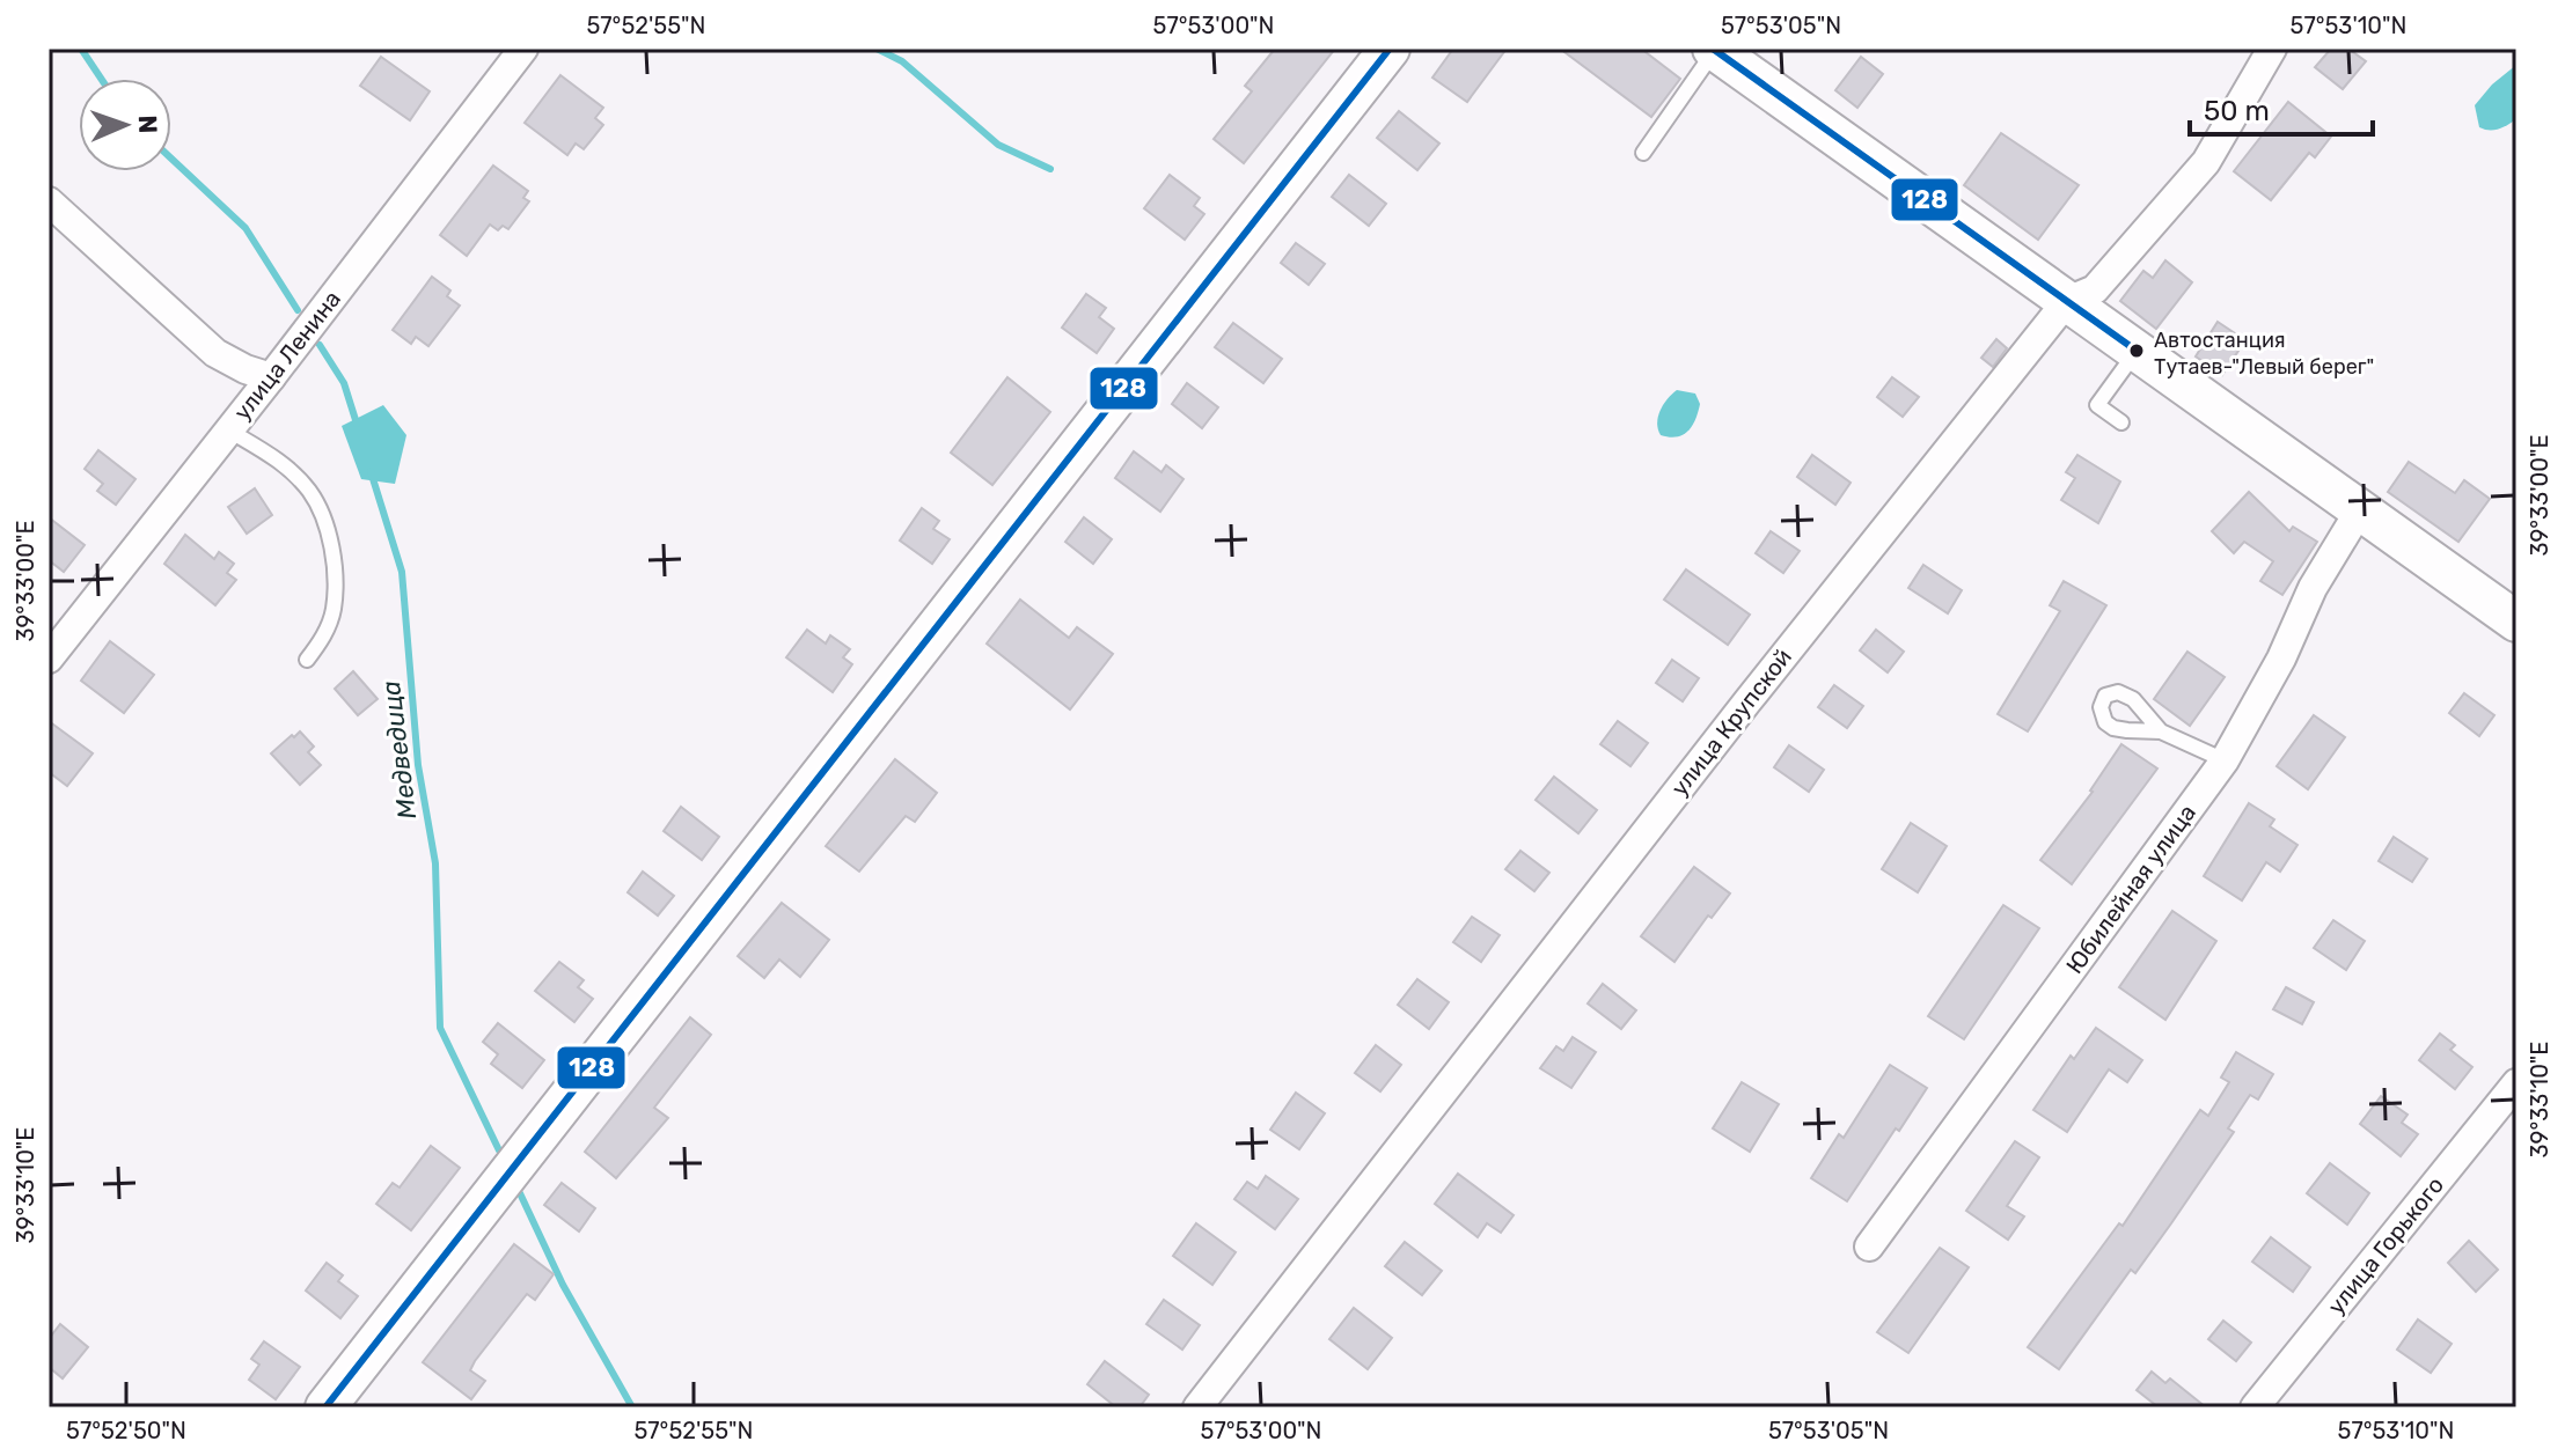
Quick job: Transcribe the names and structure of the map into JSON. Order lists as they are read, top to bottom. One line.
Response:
{"streets":{"street":["улица Ленина","улица Крупской","Юбилейная улица","улица Горького"]},"water":["Медведица"],"places":["Автостанция Тутаев-\"Левый берег\""],"lines":["transit line 128"],"scale_bar":"50 m","north":"right","coordinates":["57°52'55\"N","57°53'00\"N","57°53'05\"N","57°53'10\"N","39°33'00\"E","39°33'10\"E","57°52'50\"N"]}
